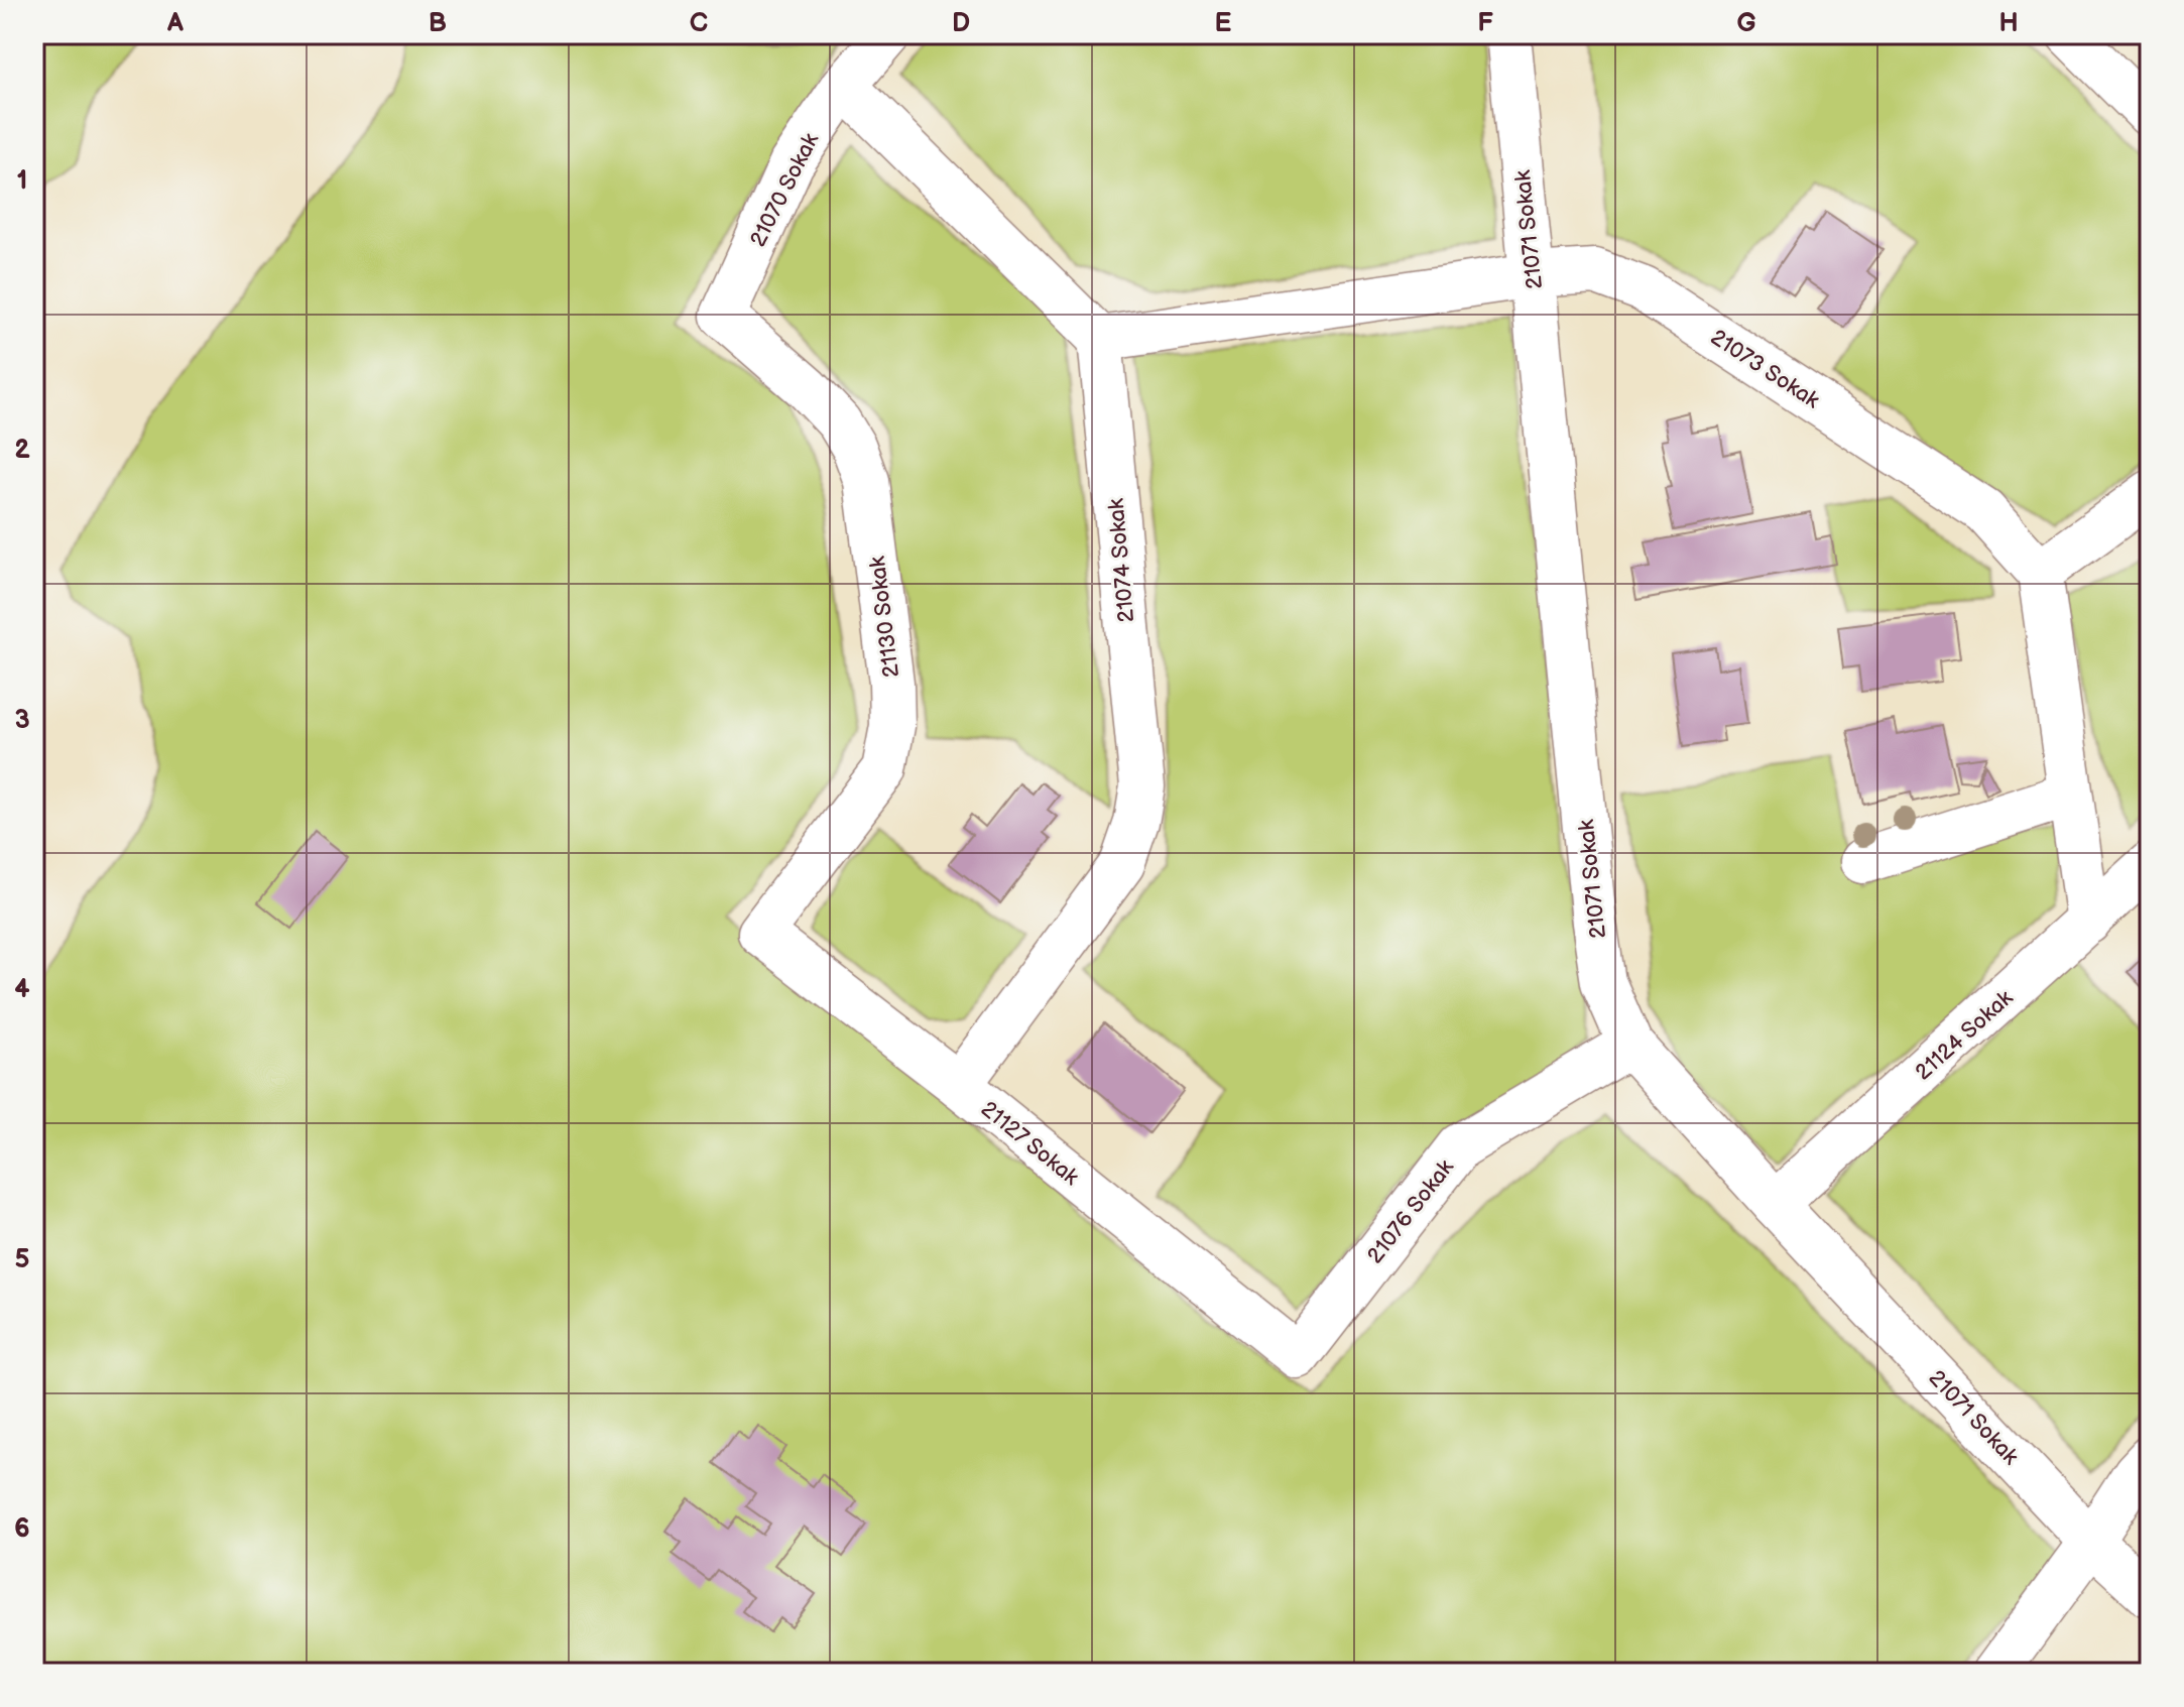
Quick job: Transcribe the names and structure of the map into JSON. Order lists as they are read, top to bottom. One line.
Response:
{"streets":{"street":["21070 Sokak","21071 Sokak","21073 Sokak","21074 Sokak","21130 Sokak","21124 Sokak","21127 Sokak","21076 Sokak"]},"crossings":[["21070 Sokak","21130 Sokak"],["21071 Sokak","21073 Sokak"],["21071 Sokak","21124 Sokak"],["21071 Sokak","21076 Sokak"],["21073 Sokak","21074 Sokak"],["21074 Sokak","21127 Sokak"],["21130 Sokak","21127 Sokak"],["21127 Sokak","21076 Sokak"]],"grid":{"columns":["A","B","C","D","E","F","G","H"],"rows":["1","2","3","4","5","6"]}}
